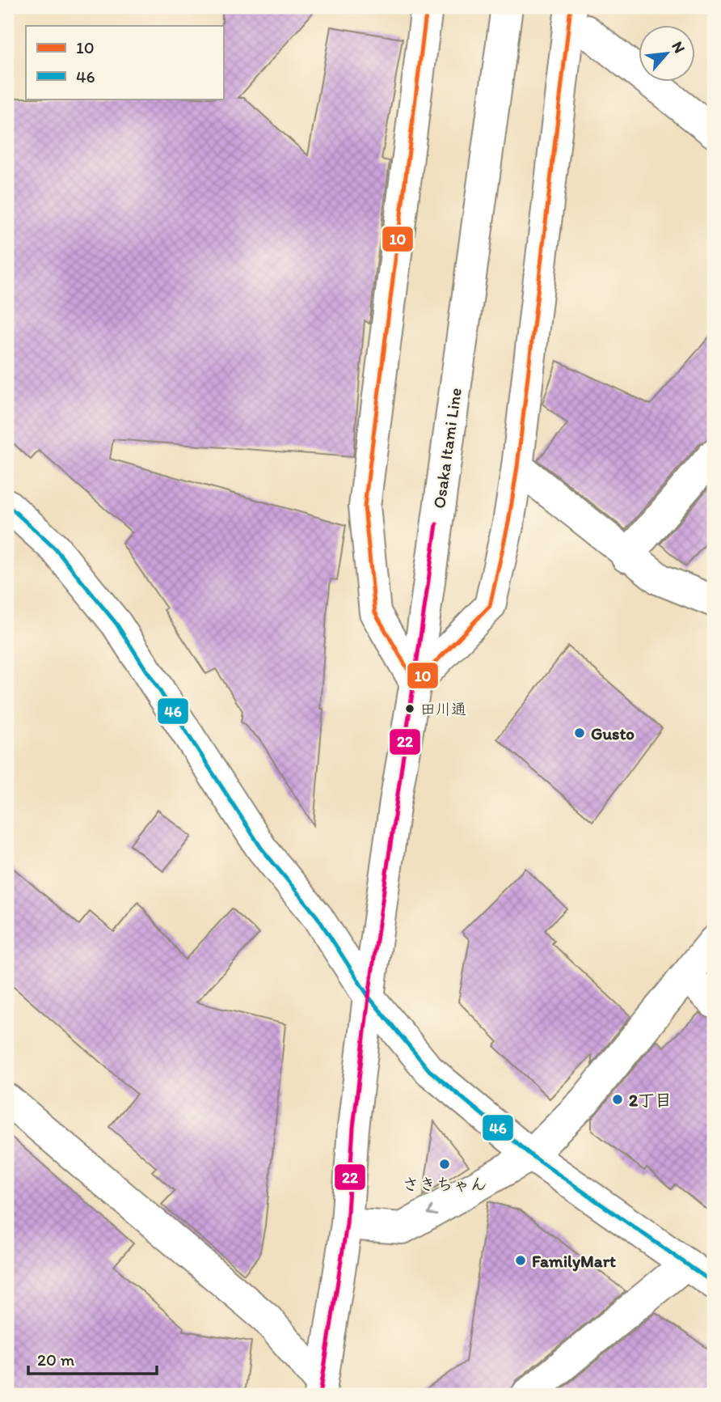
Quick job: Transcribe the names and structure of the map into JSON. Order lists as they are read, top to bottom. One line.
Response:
{"streets":{"street":["Osaka Itami Line"]},"places":["田川通","Gusto","2丁目","さきちゃん","FamilyMart"],"lines":["transit line 10","transit line 46","transit line 22"],"legend":["10","46"],"scale_bar":"20 m","north":"top right"}
